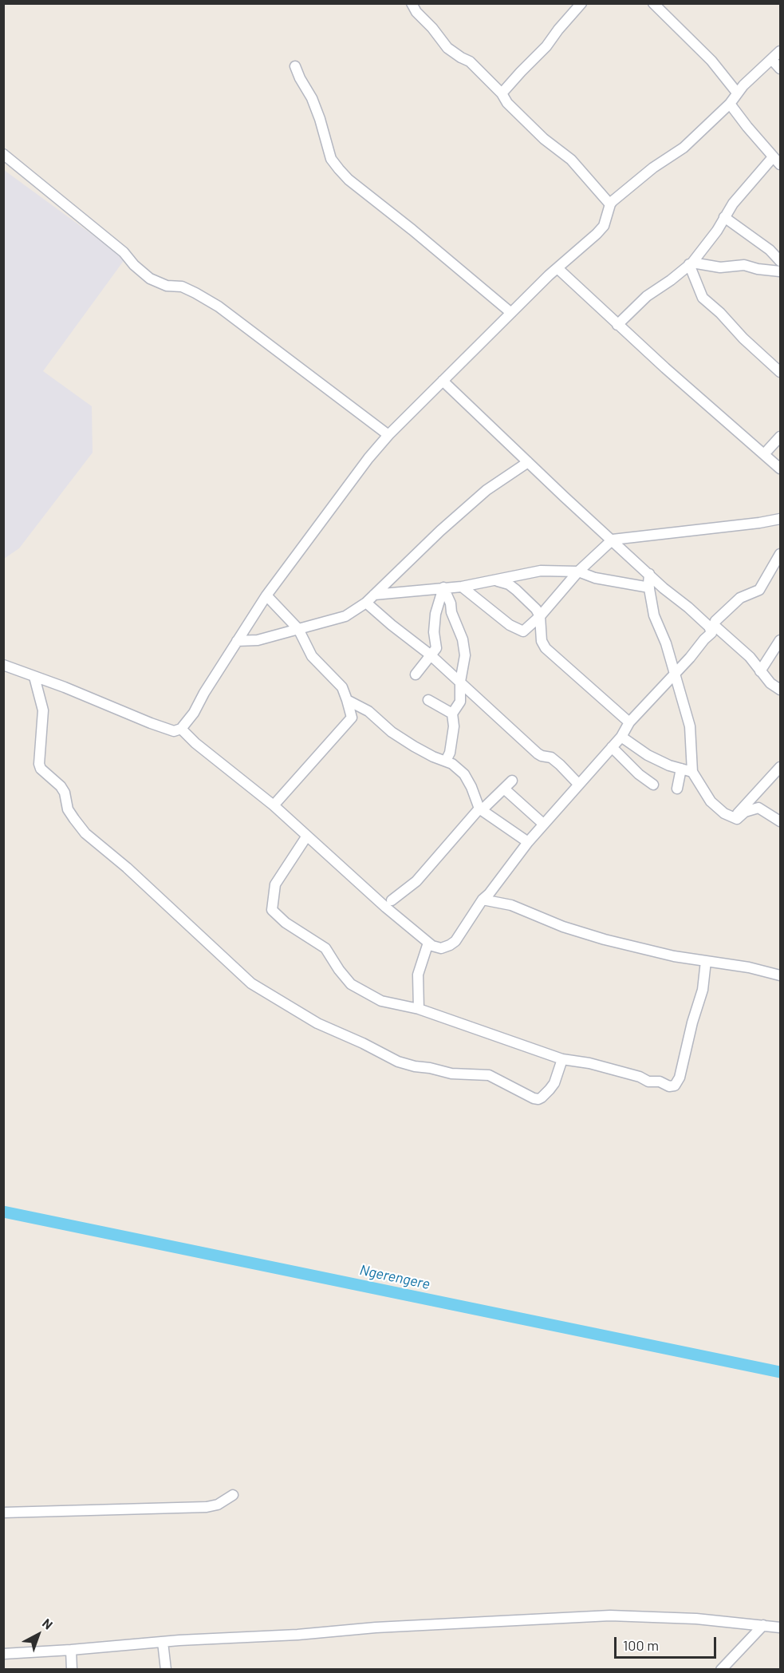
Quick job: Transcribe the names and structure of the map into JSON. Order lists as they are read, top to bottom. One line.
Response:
{"water":["Ngerengere"],"scale_bar":"100 m","north":"top right"}
